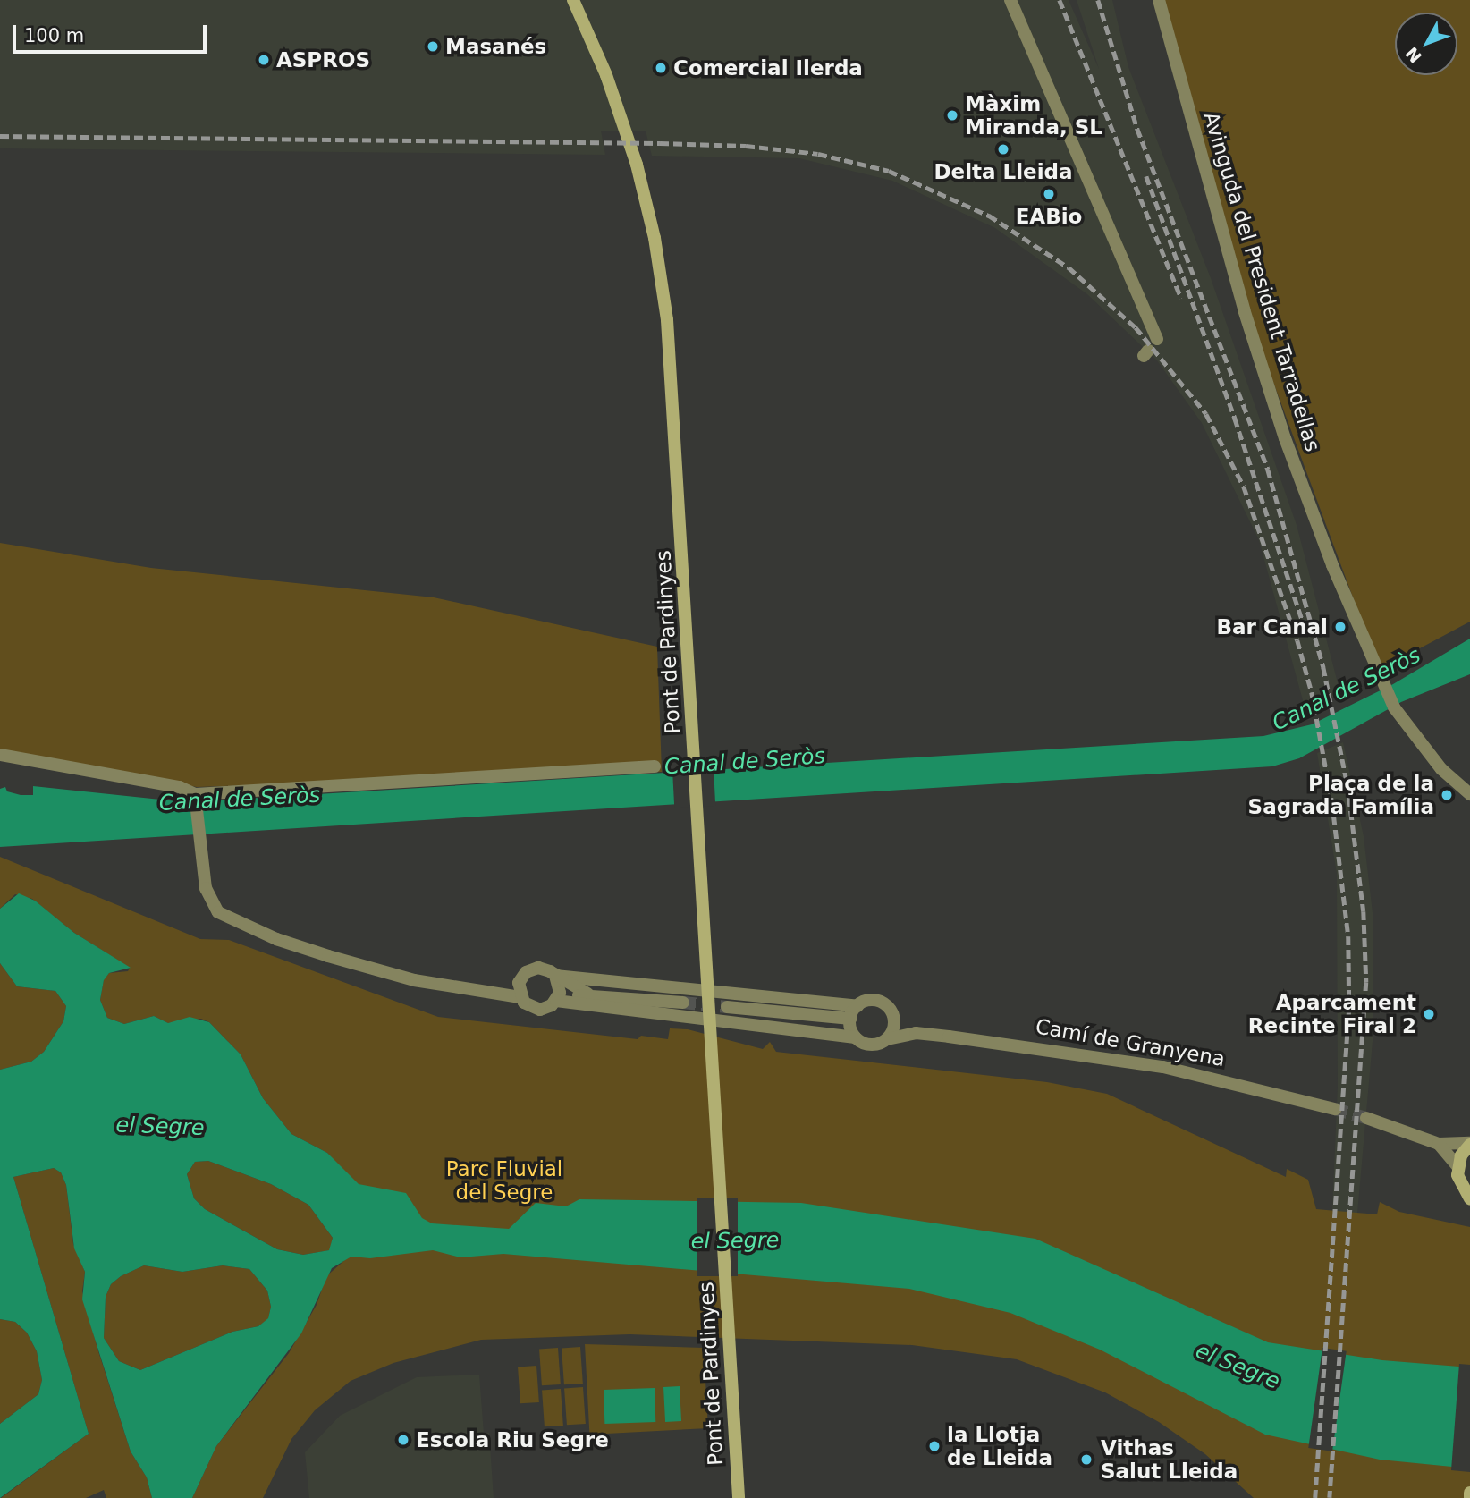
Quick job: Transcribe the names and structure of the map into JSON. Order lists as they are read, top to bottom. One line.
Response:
{"streets":{"main road":["Pont de Pardinyes"],"street":["Avinguda del President Tarradellas","Camí de Granyena"]},"water":["Canal de Seròs","el Segre"],"parks":["Parc Fluvial del Segre"],"places":["Masanés","ASPROS","Comercial Ilerda","Màxim Miranda, SL","Delta Lleida","EABio","Bar Canal","Plaça de la Sagrada Família","Aparcament Recinte Firal 2","Escola Riu Segre","la Llotja de Lleida","Vithas Salut Lleida"],"scale_bar":"100 m","north":"bottom left"}
